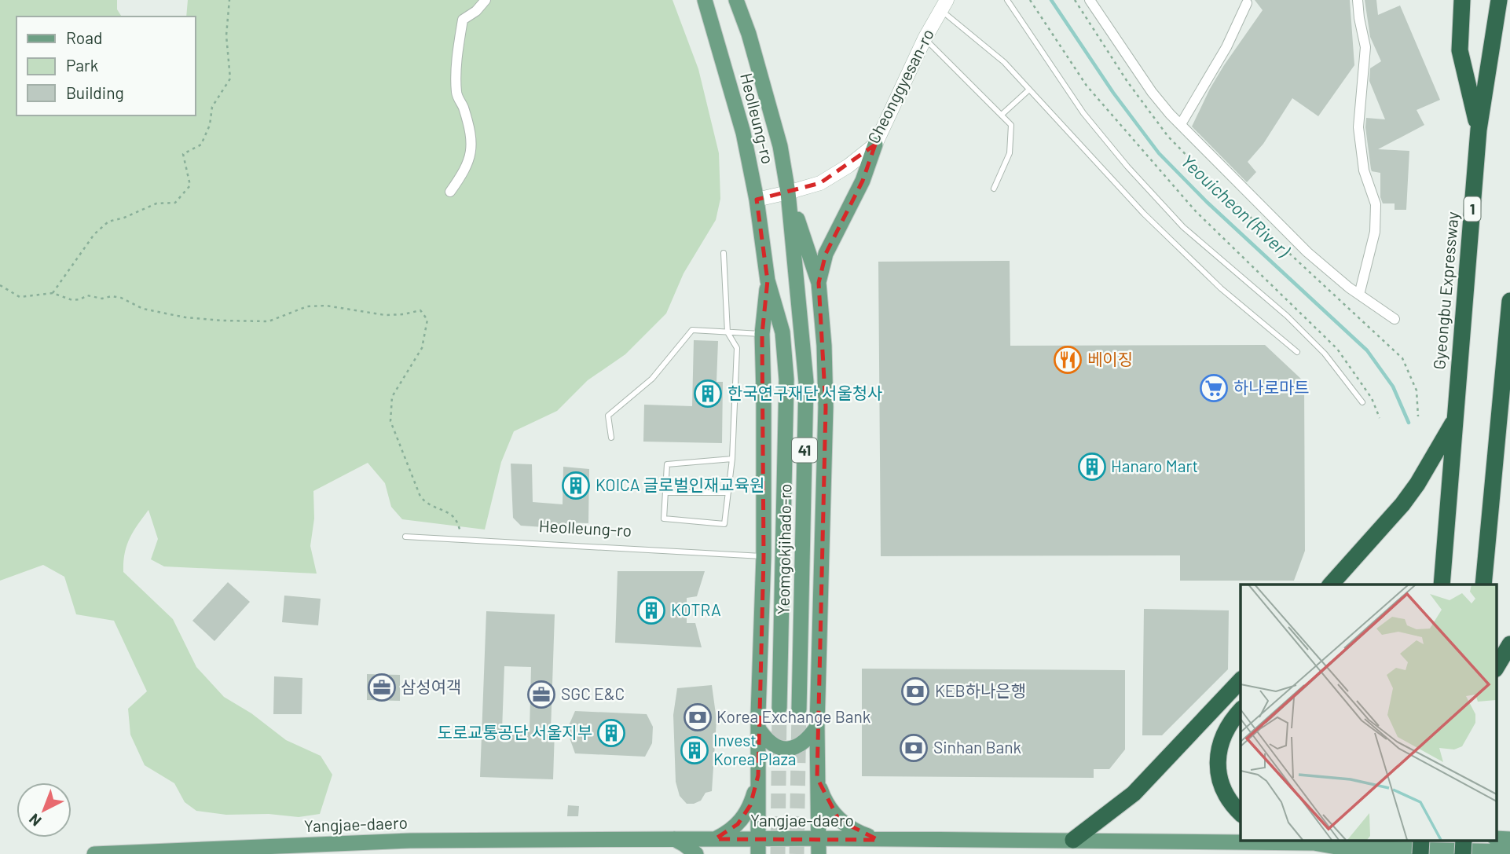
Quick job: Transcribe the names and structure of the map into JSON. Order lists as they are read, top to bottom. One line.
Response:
{"streets":{"highway":["1","Gyeongbu Expressway"],"main road":["Cheonggyesan-ro","Heolleung-ro","41","Yeomgokjihado-ro","Yangjae-daero"]},"crossings":[["Cheonggyesan-ro","Heolleung-ro"],["Cheonggyesan-ro","Yeomgokjihado-ro"],["Heolleung-ro","Yeomgokjihado-ro"]],"water":["Yeouicheon (River)"],"places":{"restaurant":["베이징"],"supermarket":["하나로마트"],"building":["한국연구재단 서울청사","Hanaro Mart","KOICA 글로벌인재교육원","KOTRA","도로교통공단 서울지부","Invest Korea Plaza"],"office":["삼성여객","SGC E&C"],"bank":["KEB하나은행","Korea Exchange Bank","Sinhan Bank"]},"legend":["Road","Park","Building"],"north":"bottom left"}
